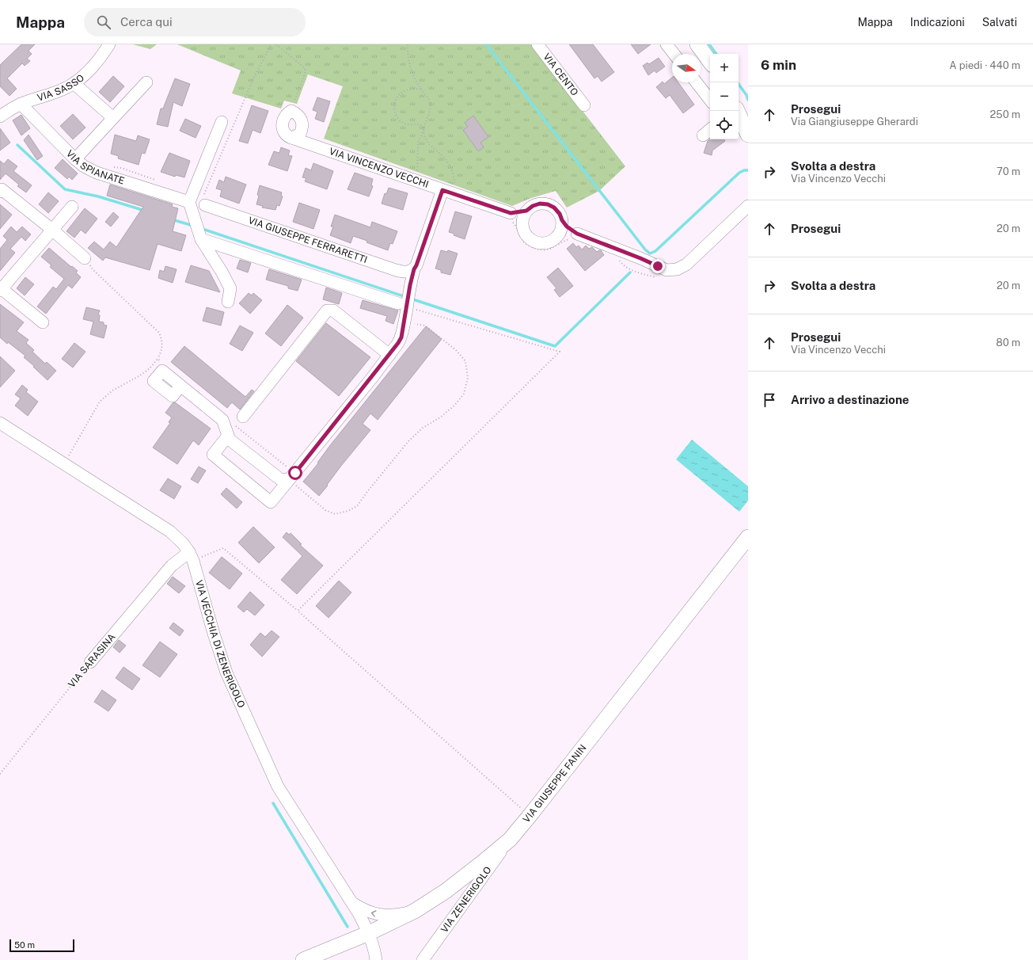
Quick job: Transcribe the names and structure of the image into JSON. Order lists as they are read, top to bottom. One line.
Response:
{"streets":{"main road":["VIA GIUSEPPE FANIN"],"street":["VIA CENTO","VIA SASSO","VIA SPIANATE","VIA VINCENZO VECCHI","VIA GIUSEPPE FERRARETTI","VIA VECCHIA DI ZENERIGOLO","VIA SARASINA","VIA ZENERIGOLO"]},"crossings":[["VIA SASSO","VIA SPIANATE"],["VIA VECCHIA DI ZENERIGOLO","VIA SARASINA"],["VIA VECCHIA DI ZENERIGOLO","VIA GIUSEPPE FANIN"],["VIA GIUSEPPE FANIN","VIA ZENERIGOLO"]],"scale_bar":"50 m","north":"right","page":{"header":"Mappa","search":"Cerca qui","nav":["Mappa","Indicazioni","Salvati"],"heading":["6 min","A piedi · 440 m"],"map_buttons":["+","−"],"list":[["Prosegui","Via Giangiuseppe Gherardi","250 m"],["Svolta a destra","Via Vincenzo Vecchi","70 m"],["Prosegui","20 m"],["Svolta a destra","20 m"],["Prosegui","Via Vincenzo Vecchi","80 m"],"Arrivo a destinazione"],"scale":"50 m"}}
